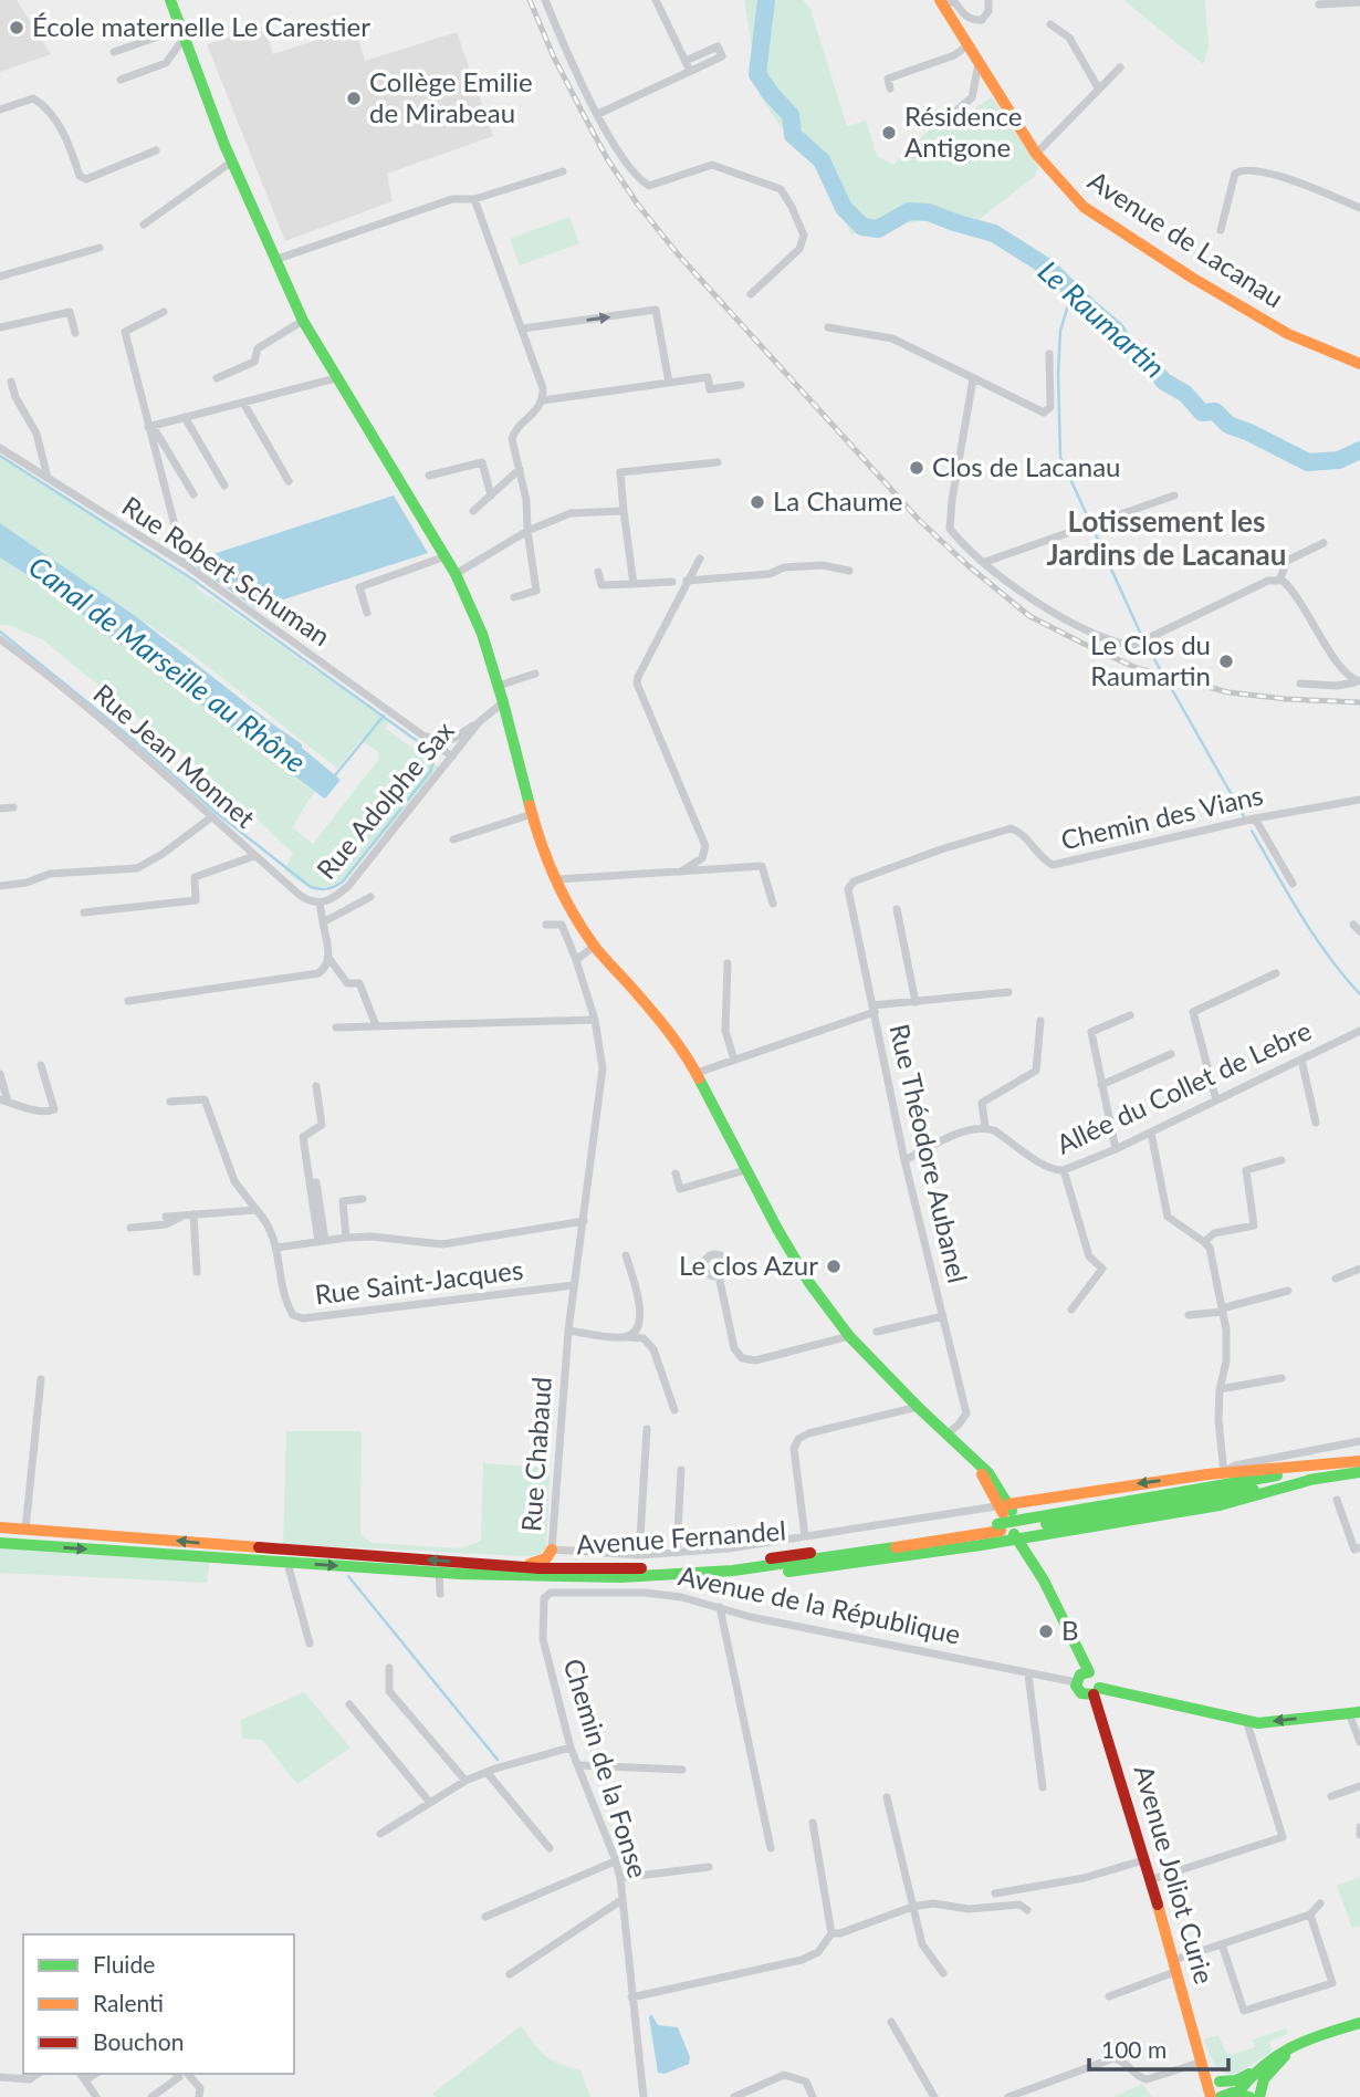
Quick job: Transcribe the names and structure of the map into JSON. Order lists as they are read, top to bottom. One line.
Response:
{"streets":{"street":["Avenue de Lacanau","Rue Robert Schuman","Rue Jean Monnet","Rue Adolphe Sax","Chemin des Vians","Allée du Collet de Lebre","Rue Théodore Aubanel","Rue Saint-Jacques","Rue Chabaud","Avenue Fernandel","Avenue de la République","Chemin de la Fonse","Avenue Joliot Curie"]},"crossings":[["Rue Robert Schuman","Rue Adolphe Sax"],["Rue Jean Monnet","Rue Adolphe Sax"],["Chemin des Vians","Rue Théodore Aubanel"],["Rue Saint-Jacques","Rue Chabaud"],["Rue Chabaud","Avenue Fernandel"],["Avenue de la République","Chemin de la Fonse"],["Avenue de la République","Avenue Joliot Curie"]],"districts":["Lotissement les Jardins de Lacanau"],"water":["Le Raumartin","Canal de Marseille au Rhône"],"places":["École maternelle Le Carestier","Collège Emilie de Mirabeau","Résidence Antigone","Clos de Lacanau","La Chaume","Le Clos du Raumartin","Le clos Azur","B"],"legend":["Fluide","Ralenti","Bouchon"],"scale_bar":"100 m"}
